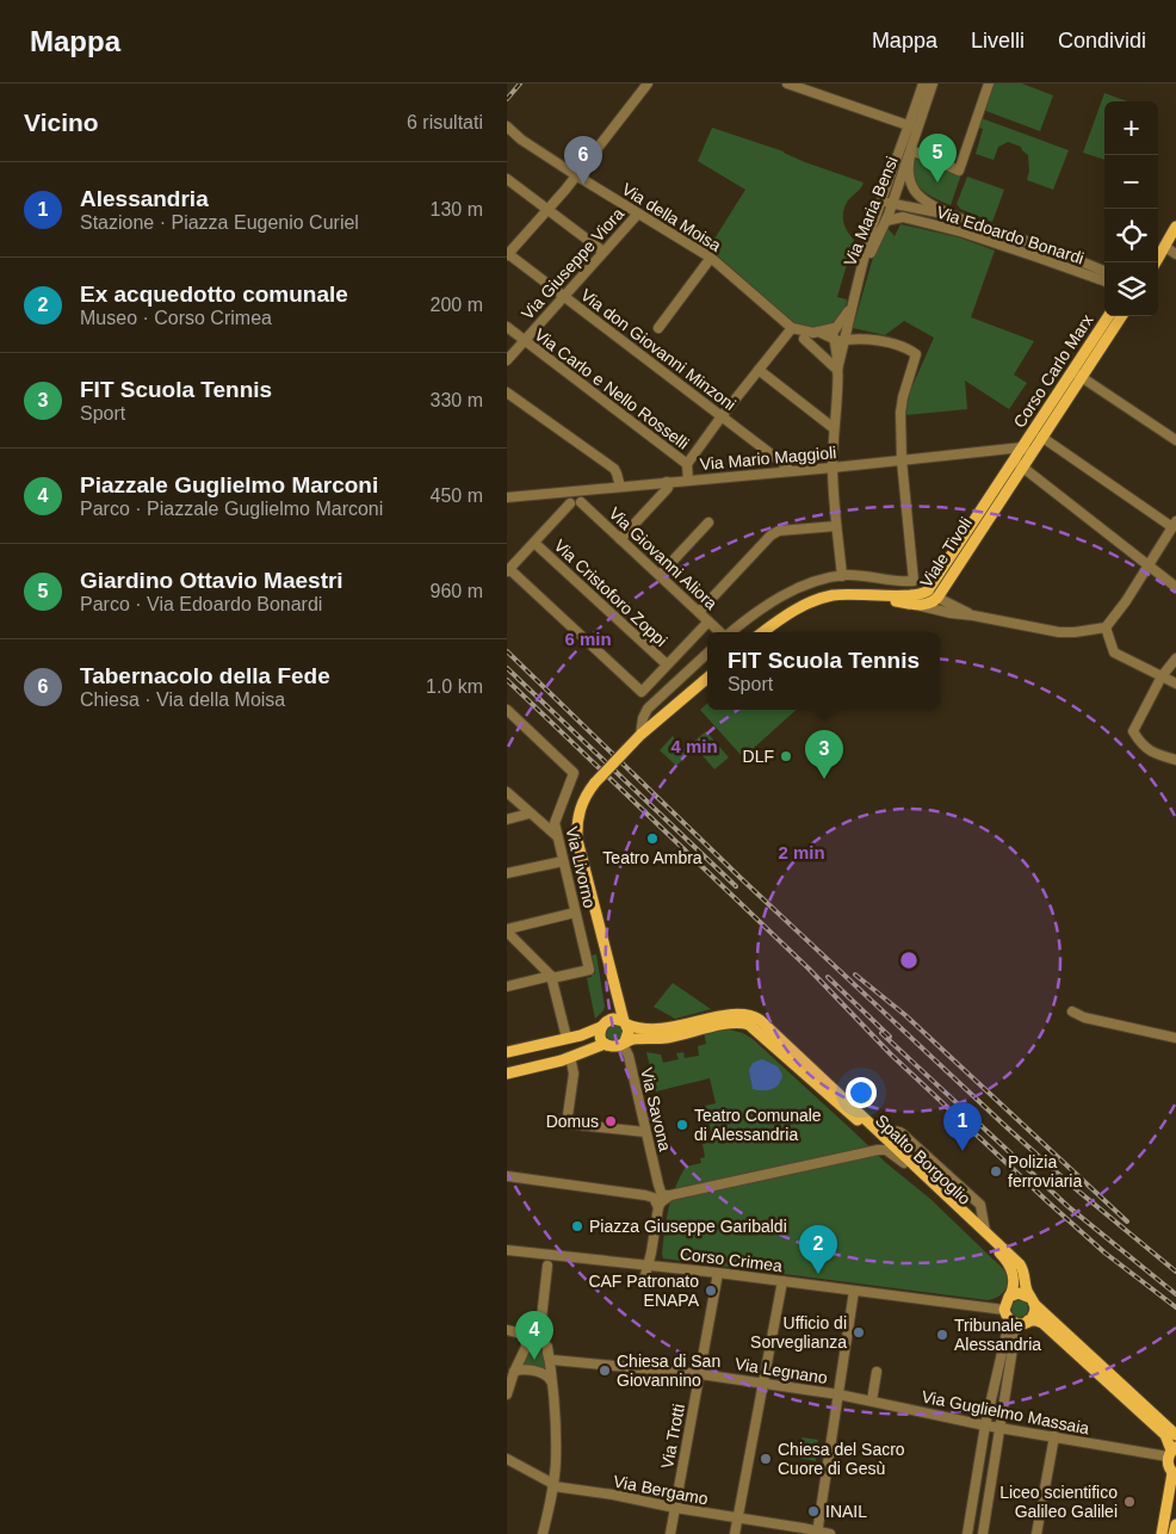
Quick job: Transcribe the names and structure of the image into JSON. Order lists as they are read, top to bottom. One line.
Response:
{"streets":{"main road":["Corso Carlo Marx","Viale Tivoli","Spalto Borgoglio"],"street":["Via Maria Bensi","Via della Moisa","Via Edoardo Bonardi","Via Giuseppe Viora","Via don Giovanni Minzoni","Via Carlo e Nello Rosselli","Via Mario Maggioli","Via Giovanni Aliora","Via Cristoforo Zoppi","Via Livorno","Via Savona","Corso Crimea","Via Legnano","Via Guglielmo Massaia","Via Trotti","Via Bergamo"]},"crossings":[["Via Maria Bensi","Via Edoardo Bonardi"],["Via della Moisa","Via Giuseppe Viora"],["Via Giuseppe Viora","Via don Giovanni Minzoni"],["Via Giuseppe Viora","Via Carlo e Nello Rosselli"],["Via don Giovanni Minzoni","Via Mario Maggioli"],["Corso Carlo Marx","Via Mario Maggioli"],["Corso Carlo Marx","Viale Tivoli"],["Via Carlo e Nello Rosselli","Via Mario Maggioli"],["Via Mario Maggioli","Viale Tivoli"],["Via Mario Maggioli","Via Giovanni Aliora"],["Via Savona","Spalto Borgoglio"],["Spalto Borgoglio","Corso Crimea"],["Corso Crimea","Via Trotti"],["Via Legnano","Via Guglielmo Massaia"],["Via Legnano","Via Trotti"],["Via Trotti","Via Bergamo"]],"places":["DLF","Teatro Ambra","Domus","Teatro Comunale di Alessandria","Polizia ferroviaria","Piazza Giuseppe Garibaldi","CAF Patronato ENAPA","Ufficio di Sorveglianza","Tribunale Alessandria","Chiesa di San Giovannino","Chiesa del Sacro Cuore di Gesù","Liceo scientifico Galileo Galilei","INAIL"],"page":{"header":"Mappa","nav":["Mappa","Livelli","Condividi"],"heading":["Vicino","6 risultati"],"map_buttons":["+","−"],"pins":["5","6","3","1","2","4"],"list":[{"mark":"1","name":"Alessandria","note":"Stazione · Piazza Eugenio Curiel","value":"130 m"},{"mark":"2","name":"Ex acquedotto comunale","note":"Museo · Corso Crimea","value":"200 m"},{"mark":"3","name":"FIT Scuola Tennis","note":"Sport","value":"330 m"},{"mark":"4","name":"Piazzale Guglielmo Marconi","note":"Parco · Piazzale Guglielmo Marconi","value":"450 m"},{"mark":"5","name":"Giardino Ottavio Maestri","note":"Parco · Via Edoardo Bonardi","value":"960 m"},{"mark":"6","name":"Tabernacolo della Fede","note":"Chiesa · Via della Moisa","value":"1.0 km"}],"popup":["FIT Scuola Tennis","Sport"]},"rings":["6 min","4 min","2 min"]}
